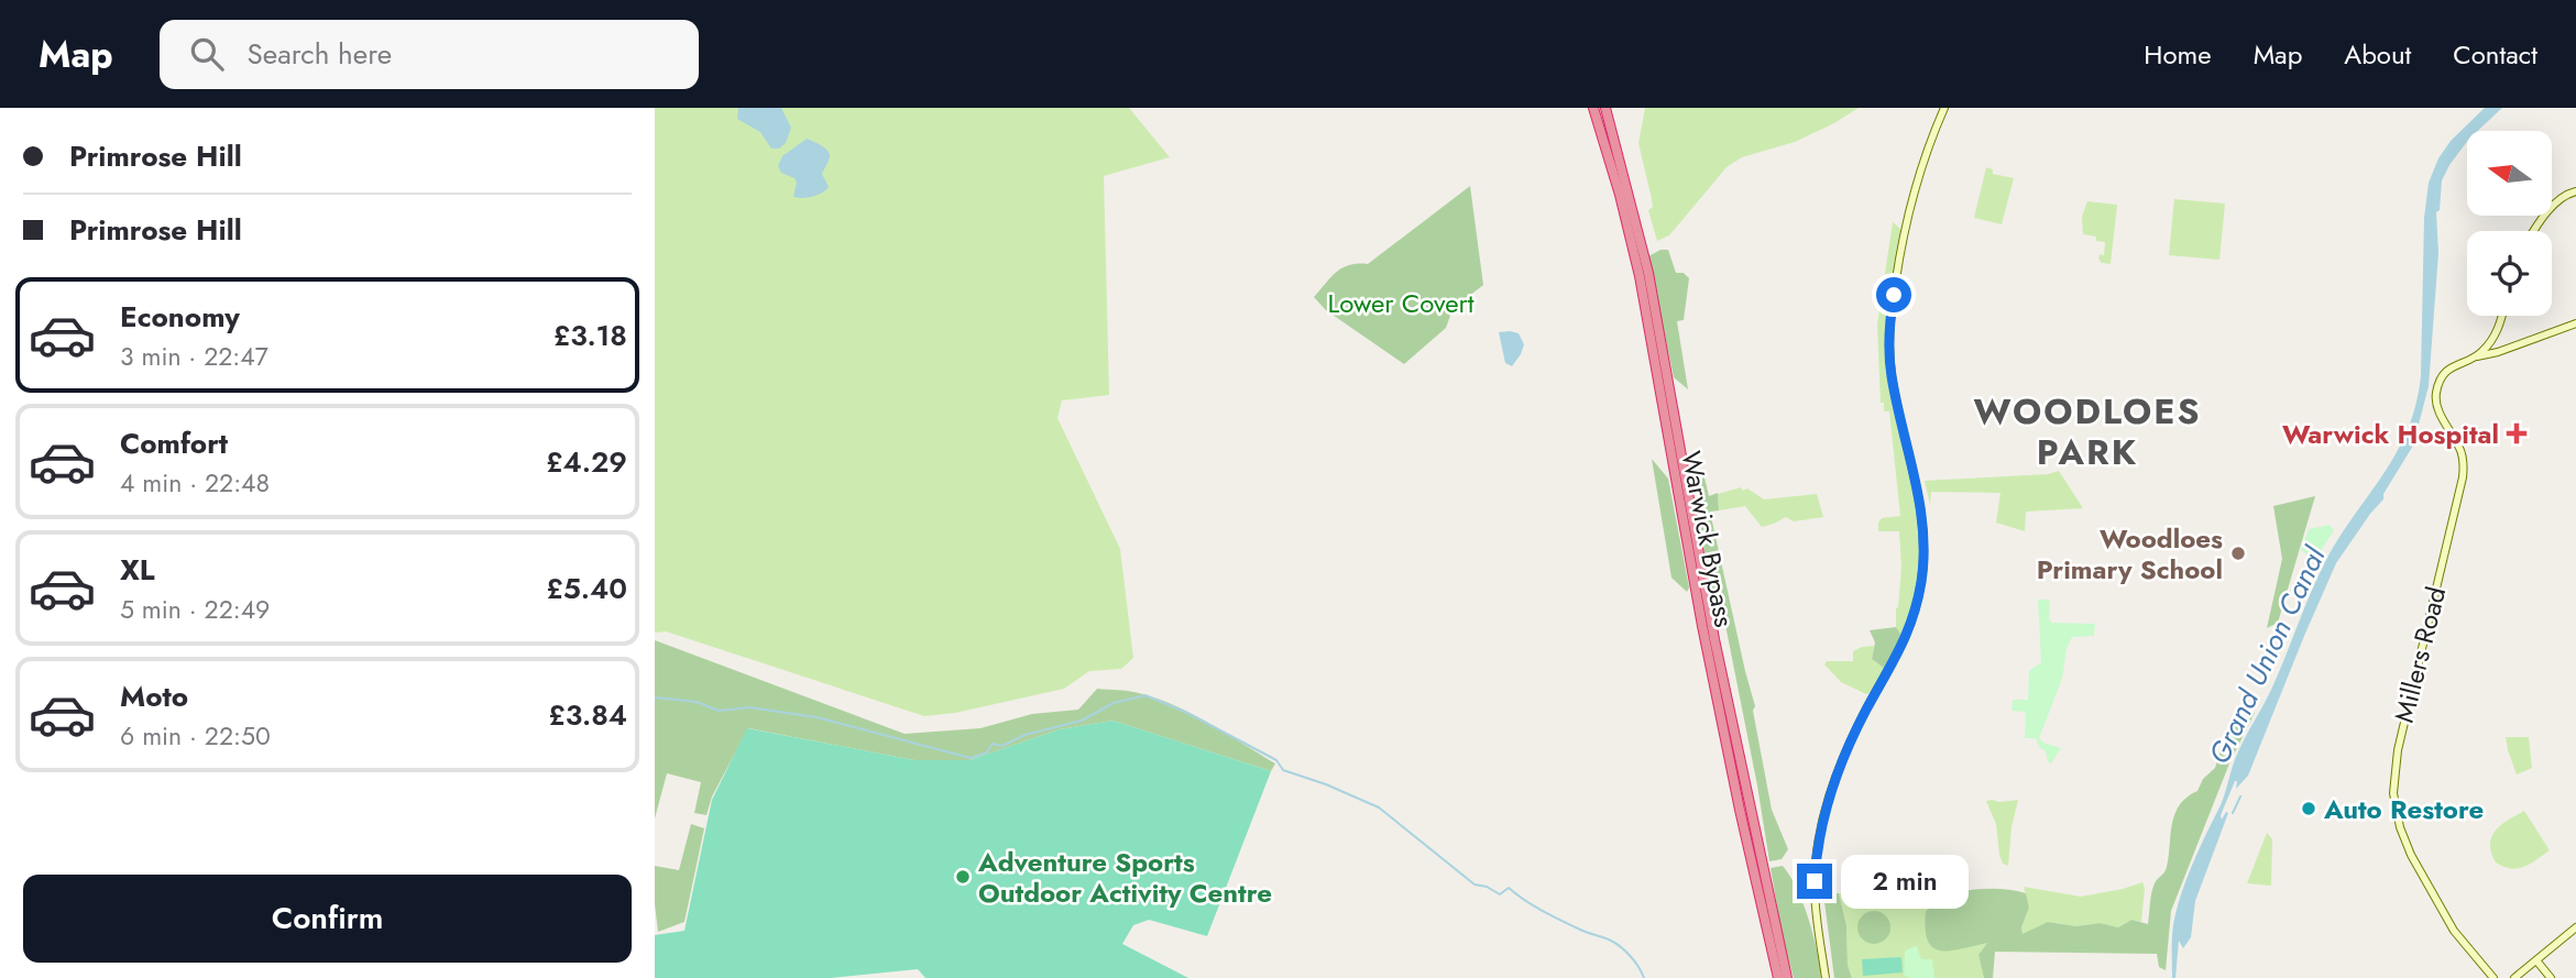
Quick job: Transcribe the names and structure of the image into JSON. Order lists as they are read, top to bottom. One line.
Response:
{"streets":{"highway":["Warwick Bypass"],"street":["Millers Road"]},"districts":["WOODLOES PARK"],"water":["Grand Union Canal"],"parks":["Lower Covert"],"places":{"health":["Warwick Hospital"],"other":["Woodloes Primary School","Auto Restore","Adventure Sports Outdoor Activity Centre"]},"north":"left","page":{"header":"Map","search":"Search here","nav":["Home","Map","About","Contact"],"banner":["Primrose Hill","Primrose Hill"],"list":[{"name":"Economy","note":"3 min · 22:47","value":"£3.18"},{"name":"Comfort","note":"4 min · 22:48","value":"£4.29"},{"name":"XL","note":"5 min · 22:49","value":"£5.40"},{"name":"Moto","note":"6 min · 22:50","value":"£3.84"}],"bubble":"2 min","buttons":"Confirm"}}
